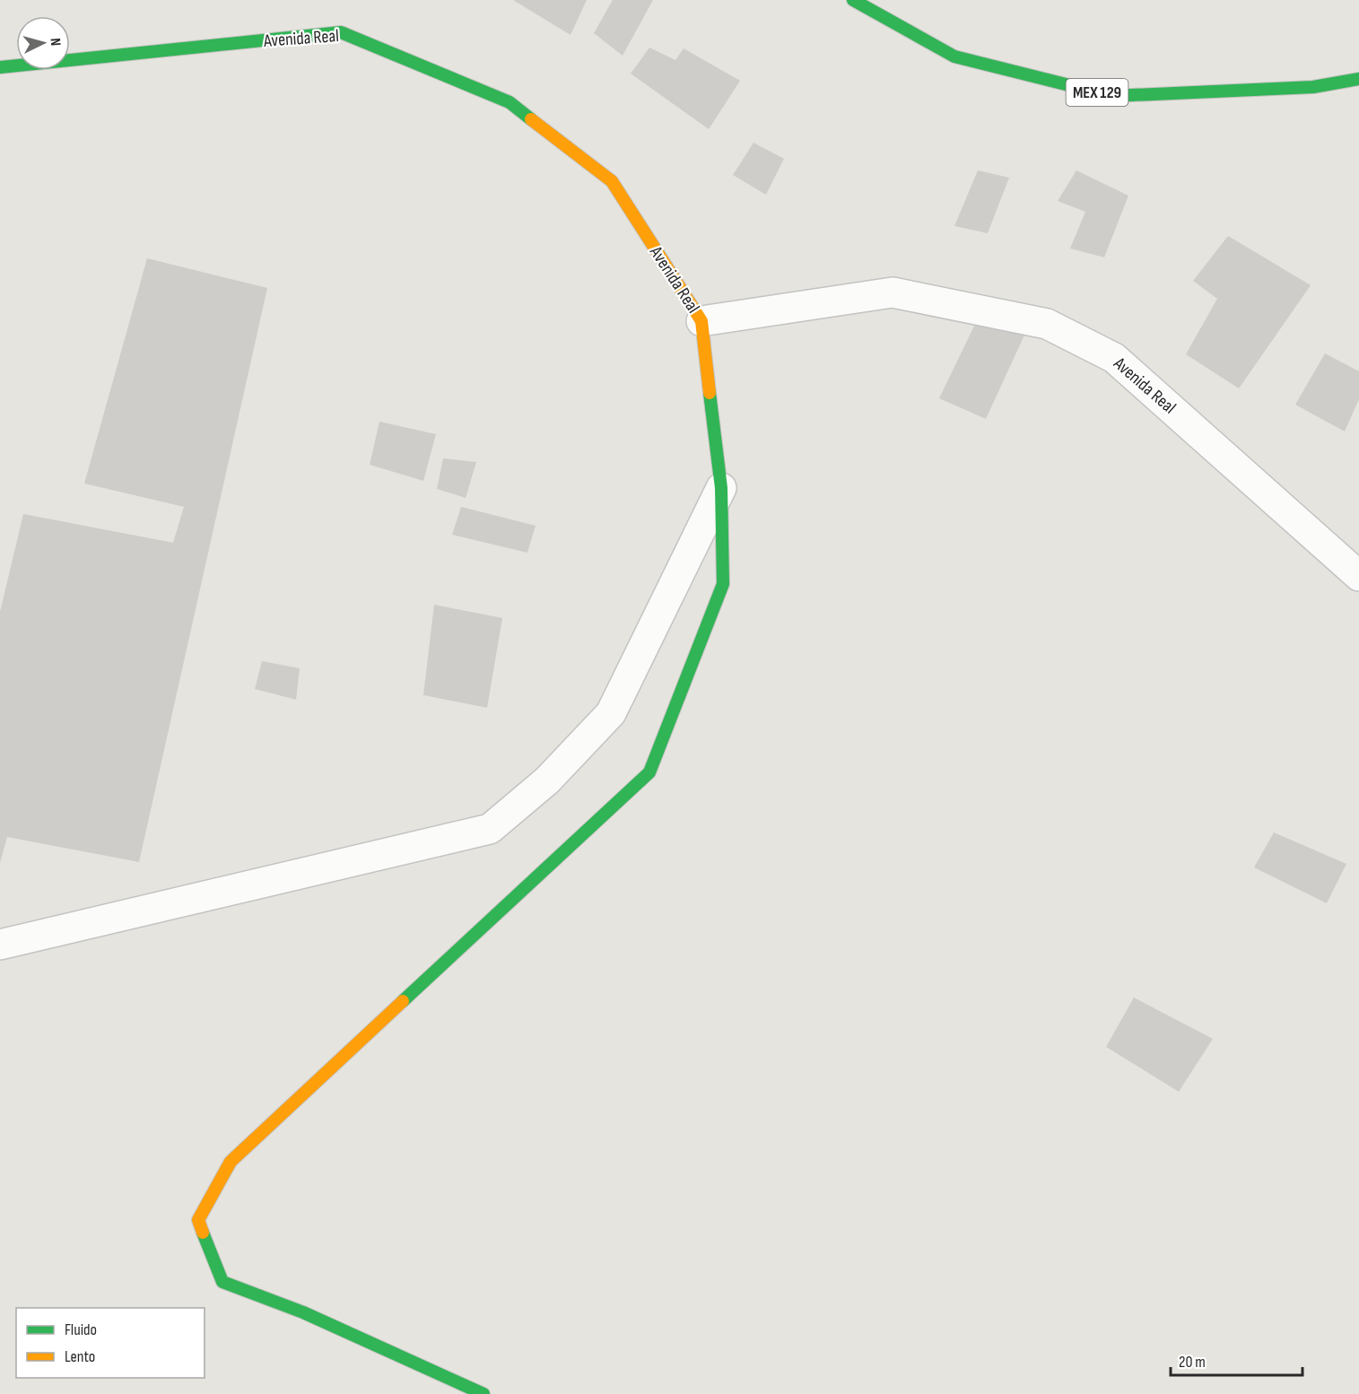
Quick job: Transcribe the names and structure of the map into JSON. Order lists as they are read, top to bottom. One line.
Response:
{"streets":{"street":["Avenida Real","MEX 129"]},"legend":["Fluido","Lento"],"scale_bar":"20 m","north":"right"}
